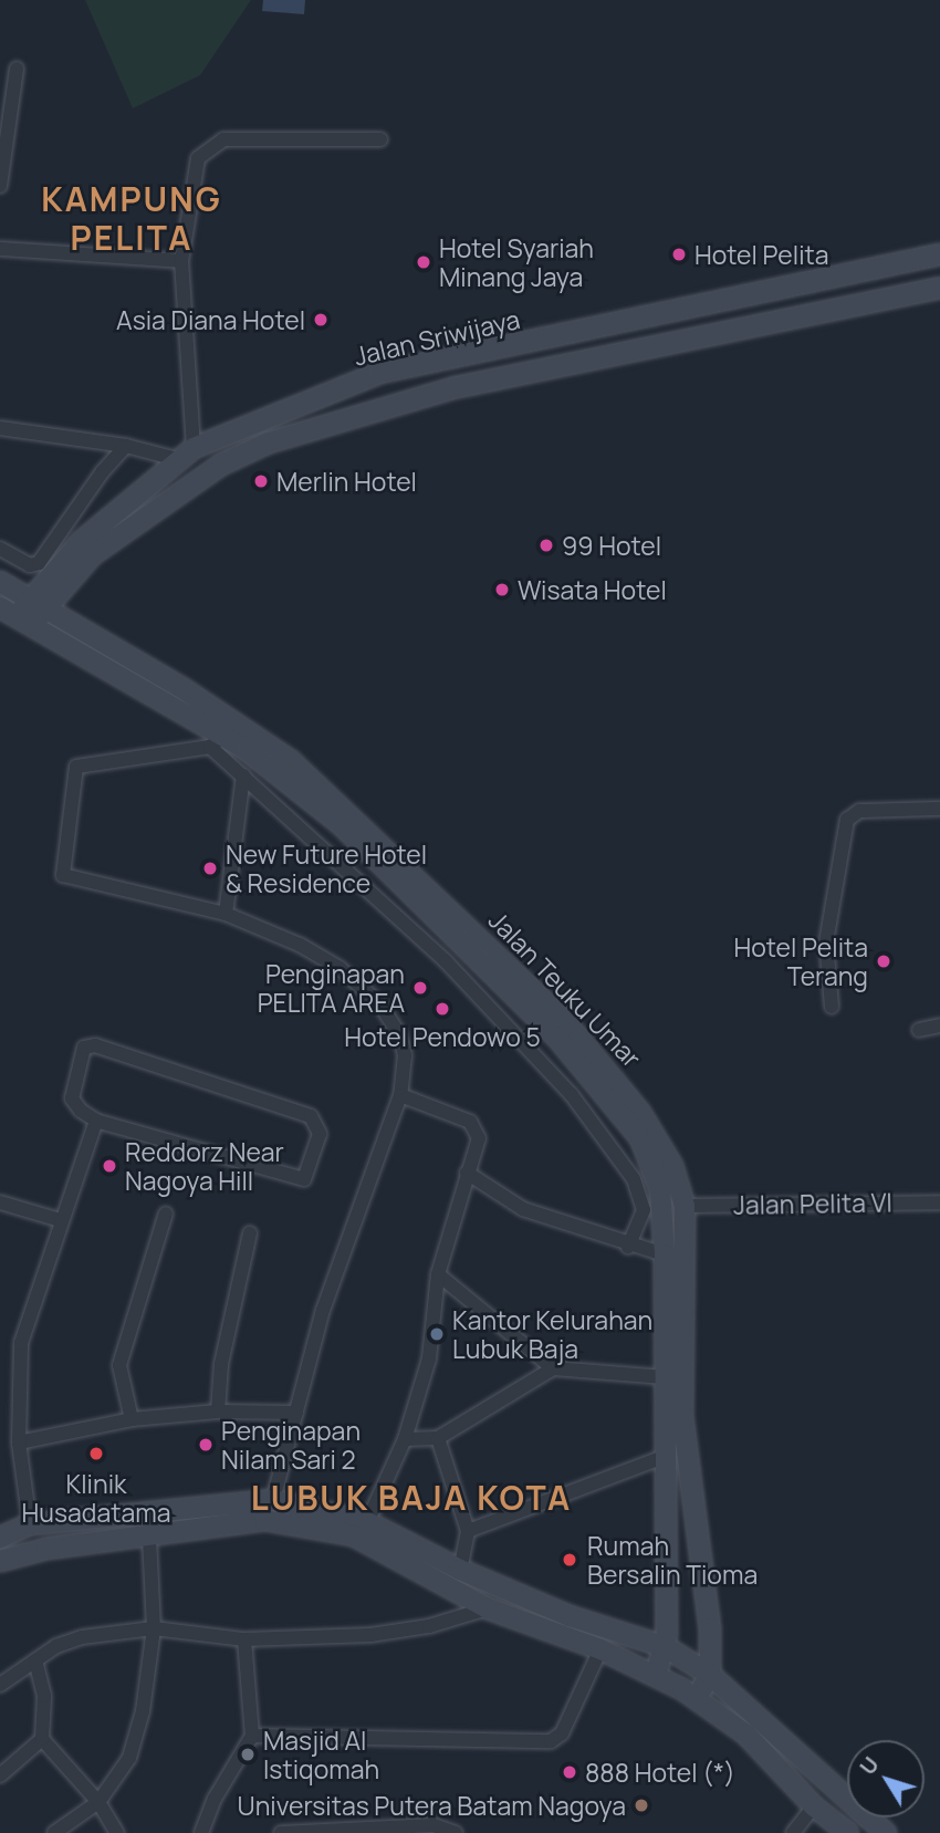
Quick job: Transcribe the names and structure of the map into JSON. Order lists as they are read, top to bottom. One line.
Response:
{"streets":{"main road":["Jalan Sriwijaya","Jalan Teuku Umar"],"street":["Jalan Pelita VI"]},"crossings":[["Jalan Sriwijaya","Jalan Teuku Umar"],["Jalan Teuku Umar","Jalan Pelita VI"]],"districts":["KAMPUNG PELITA","LUBUK BAJA KOTA"],"places":["Hotel Pelita","Hotel Syariah Minang Jaya","Asia Diana Hotel","Merlin Hotel","99 Hotel","Wisata Hotel","New Future Hotel & Residence","Hotel Pelita Terang","Penginapan PELITA AREA","Hotel Pendowo 5","Reddorz Near Nagoya Hill","Kantor Kelurahan Lubuk Baja","Penginapan Nilam Sari 2","Klinik Husadatama","Rumah Bersalin Tioma","Masjid Al Istiqomah","888 Hotel (*)","Universitas Putera Batam Nagoya"],"north":"top left"}
